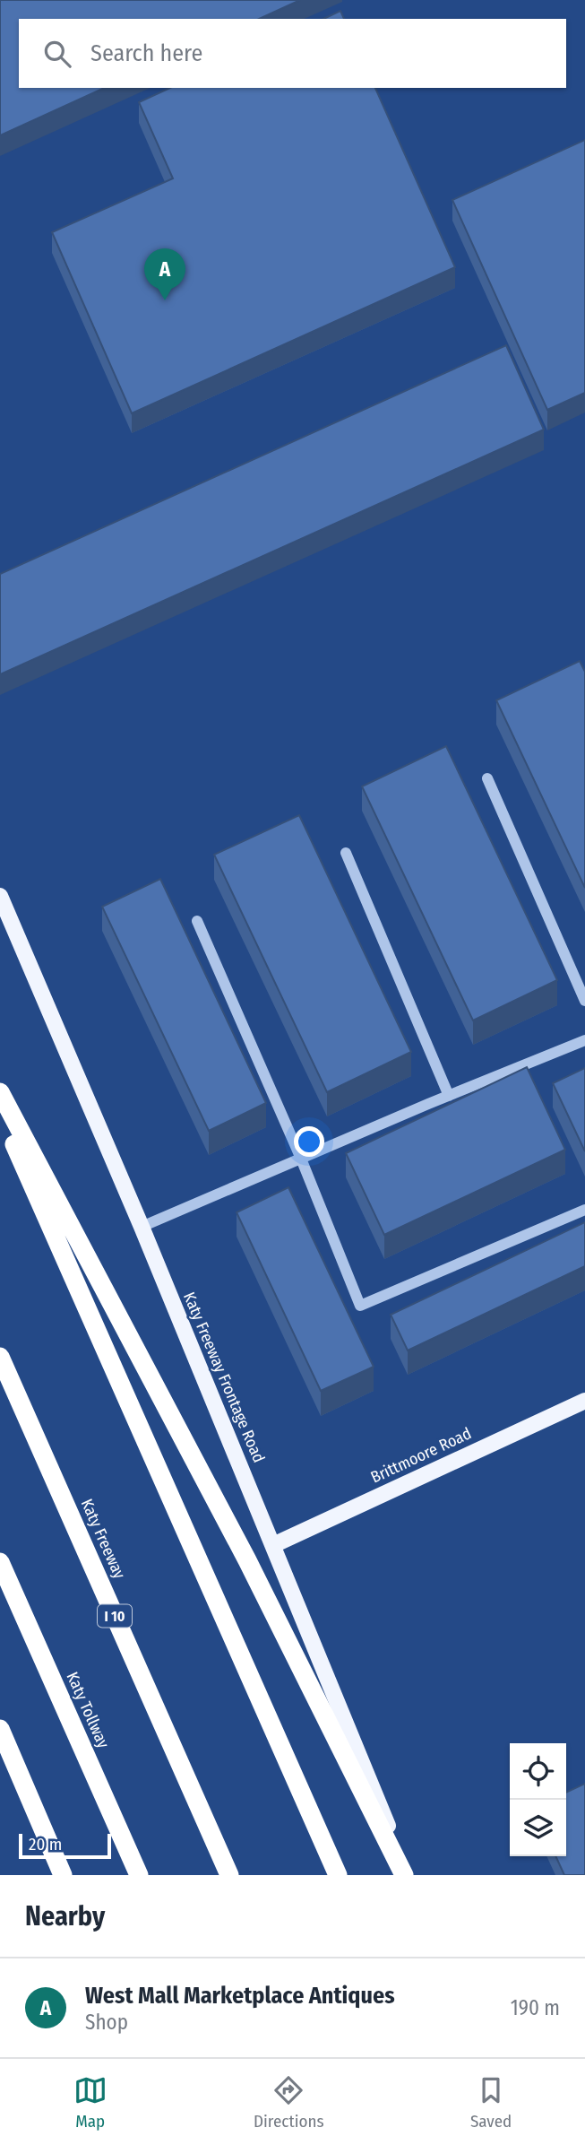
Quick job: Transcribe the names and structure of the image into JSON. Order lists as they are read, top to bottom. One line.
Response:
{"streets":{"highway":["Katy Freeway","I 10","Katy Tollway"],"main road":["Katy Freeway Frontage Road","Brittmoore Road"]},"crossings":[["Katy Freeway Frontage Road","Brittmoore Road"]],"scale_bar":"20 m","page":{"search":"Search here","pins":"A","scale":"20 m","heading":"Nearby","list":[{"mark":"A","name":"West Mall Marketplace Antiques","note":"Shop","value":"190 m"}],"nav":["Map","Directions","Saved"]}}
